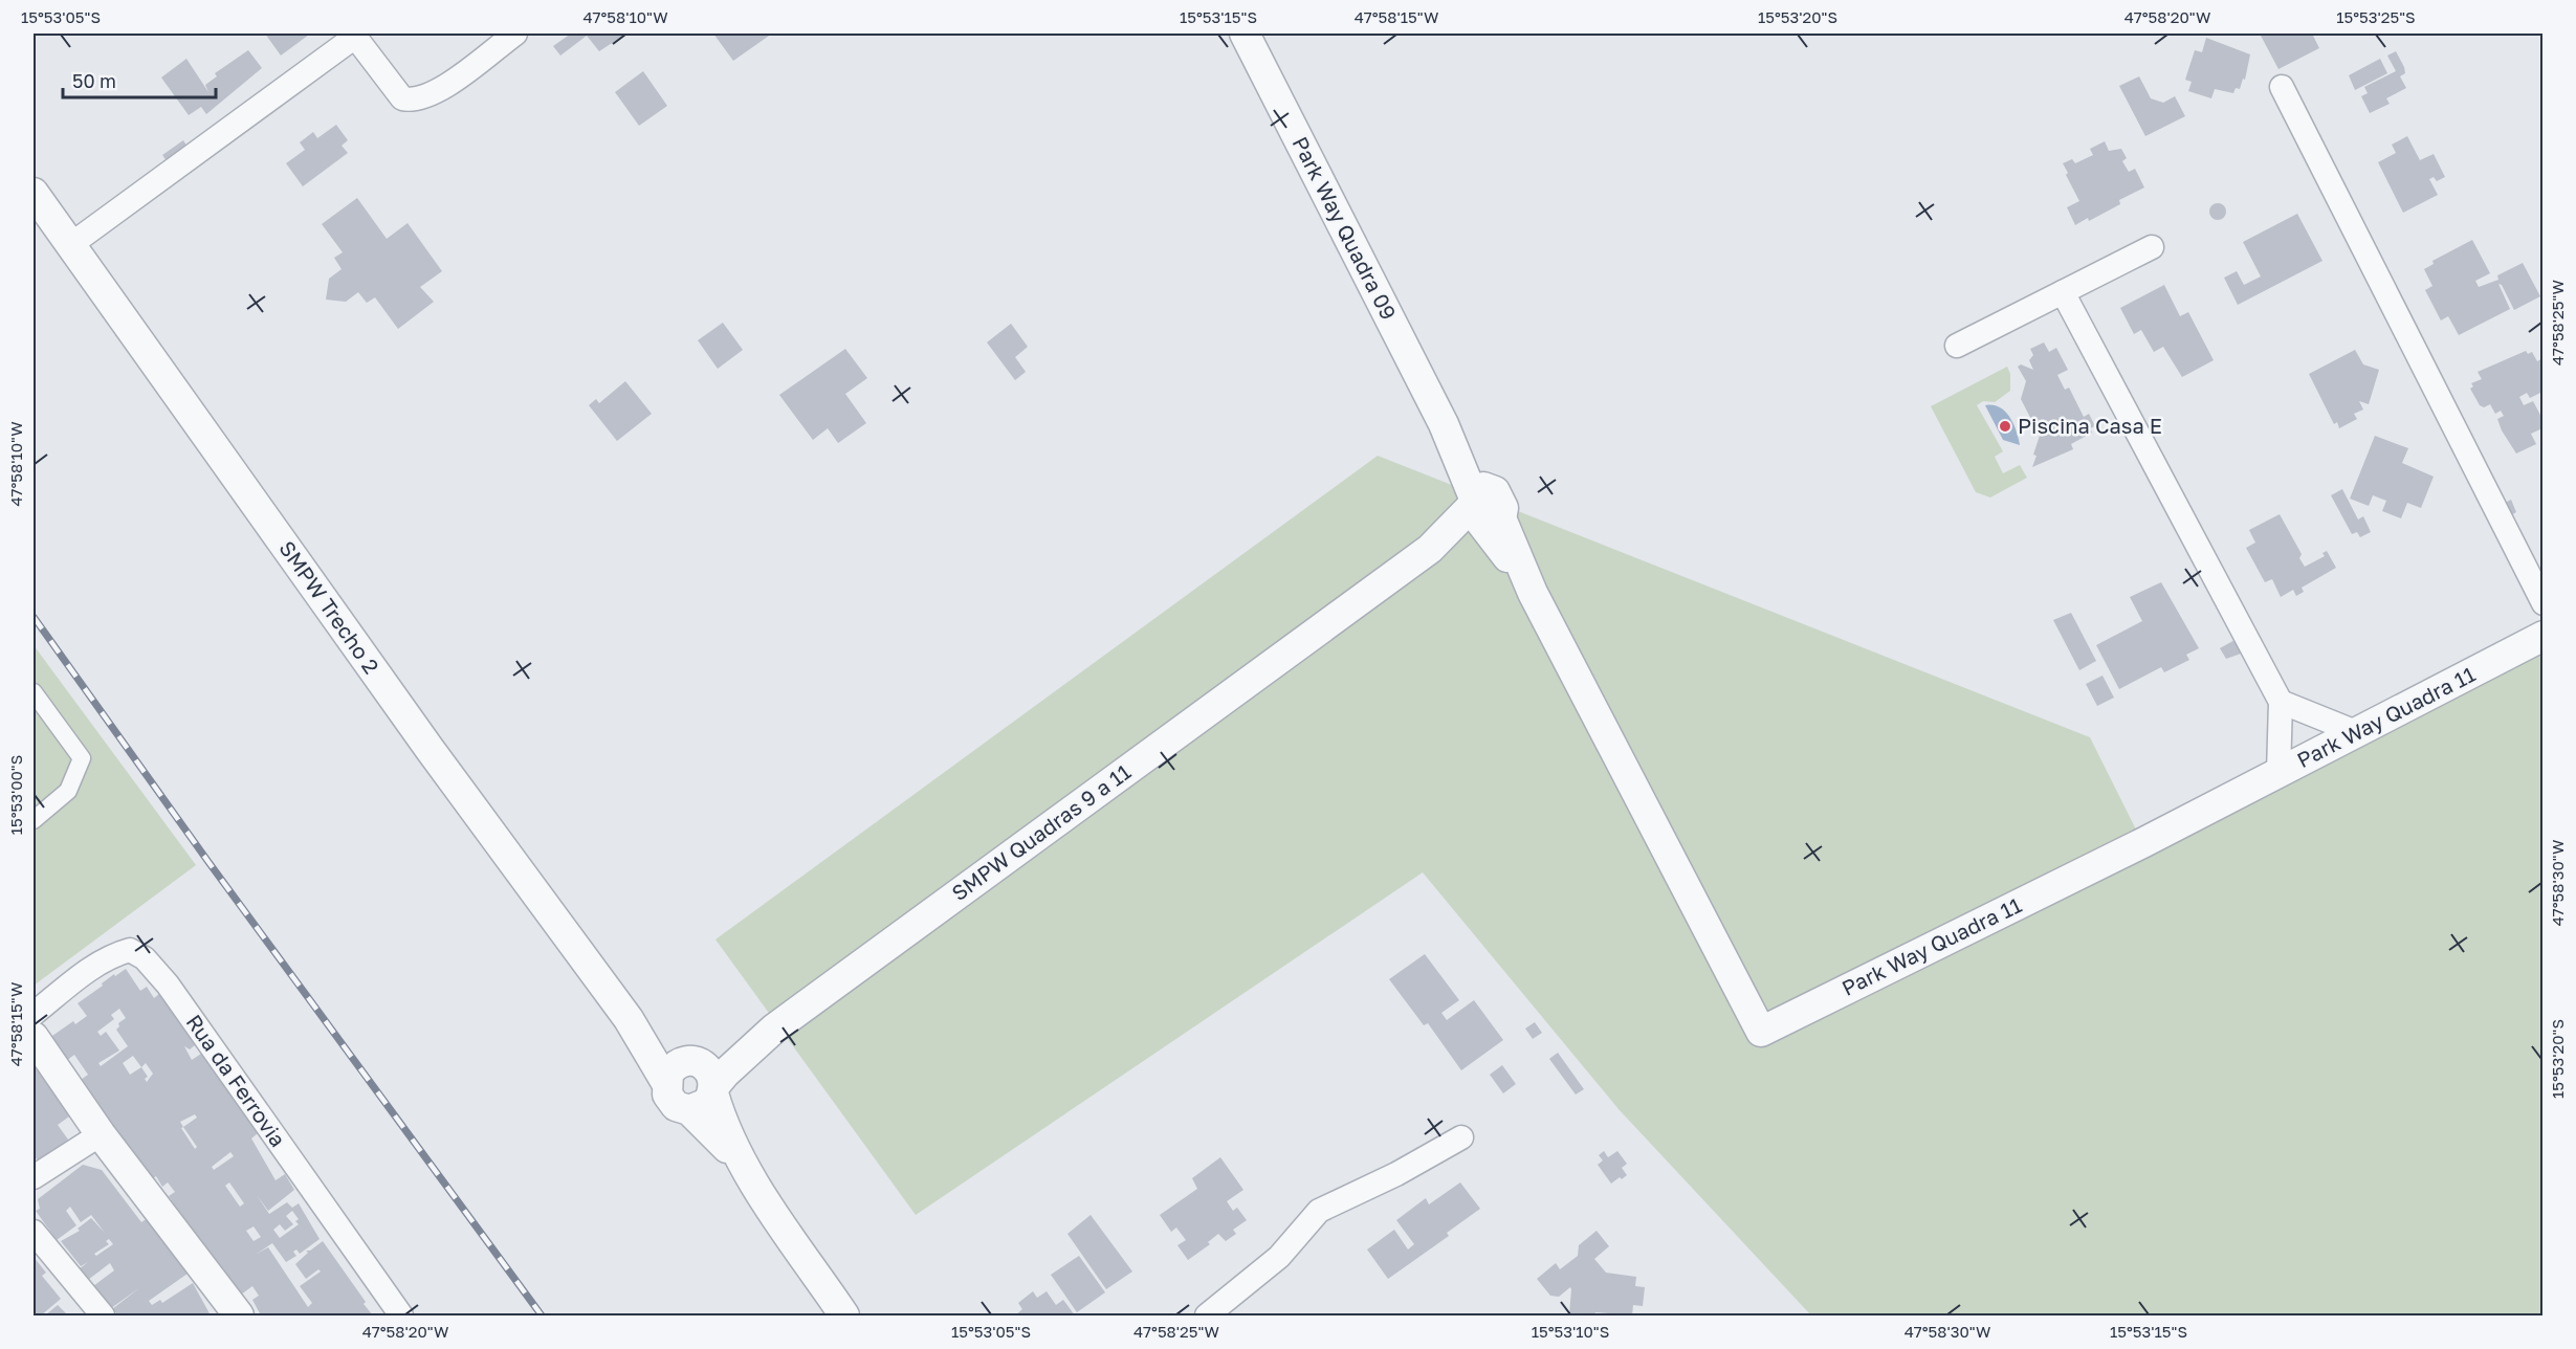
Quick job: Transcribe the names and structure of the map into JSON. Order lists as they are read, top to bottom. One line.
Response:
{"streets":{"street":["Park Way Quadra 09","SMPW Trecho 2","Park Way Quadra 11","SMPW Quadras 9 a 11","Rua da Ferrovia"]},"crossings":[["Park Way Quadra 09","Park Way Quadra 11"],["Park Way Quadra 09","SMPW Quadras 9 a 11"],["SMPW Trecho 2","SMPW Quadras 9 a 11"],["Park Way Quadra 11","SMPW Quadras 9 a 11"]],"places":["Piscina Casa E"],"scale_bar":"50 m","coordinates":["15°53'05\"S","47°58'10\"W","15°53'15\"S","47°58'15\"W","15°53'20\"S","47°58'20\"W","15°53'25\"S","47°58'25\"W","15°53'00\"S","47°58'30\"W","15°53'10\"S"]}
